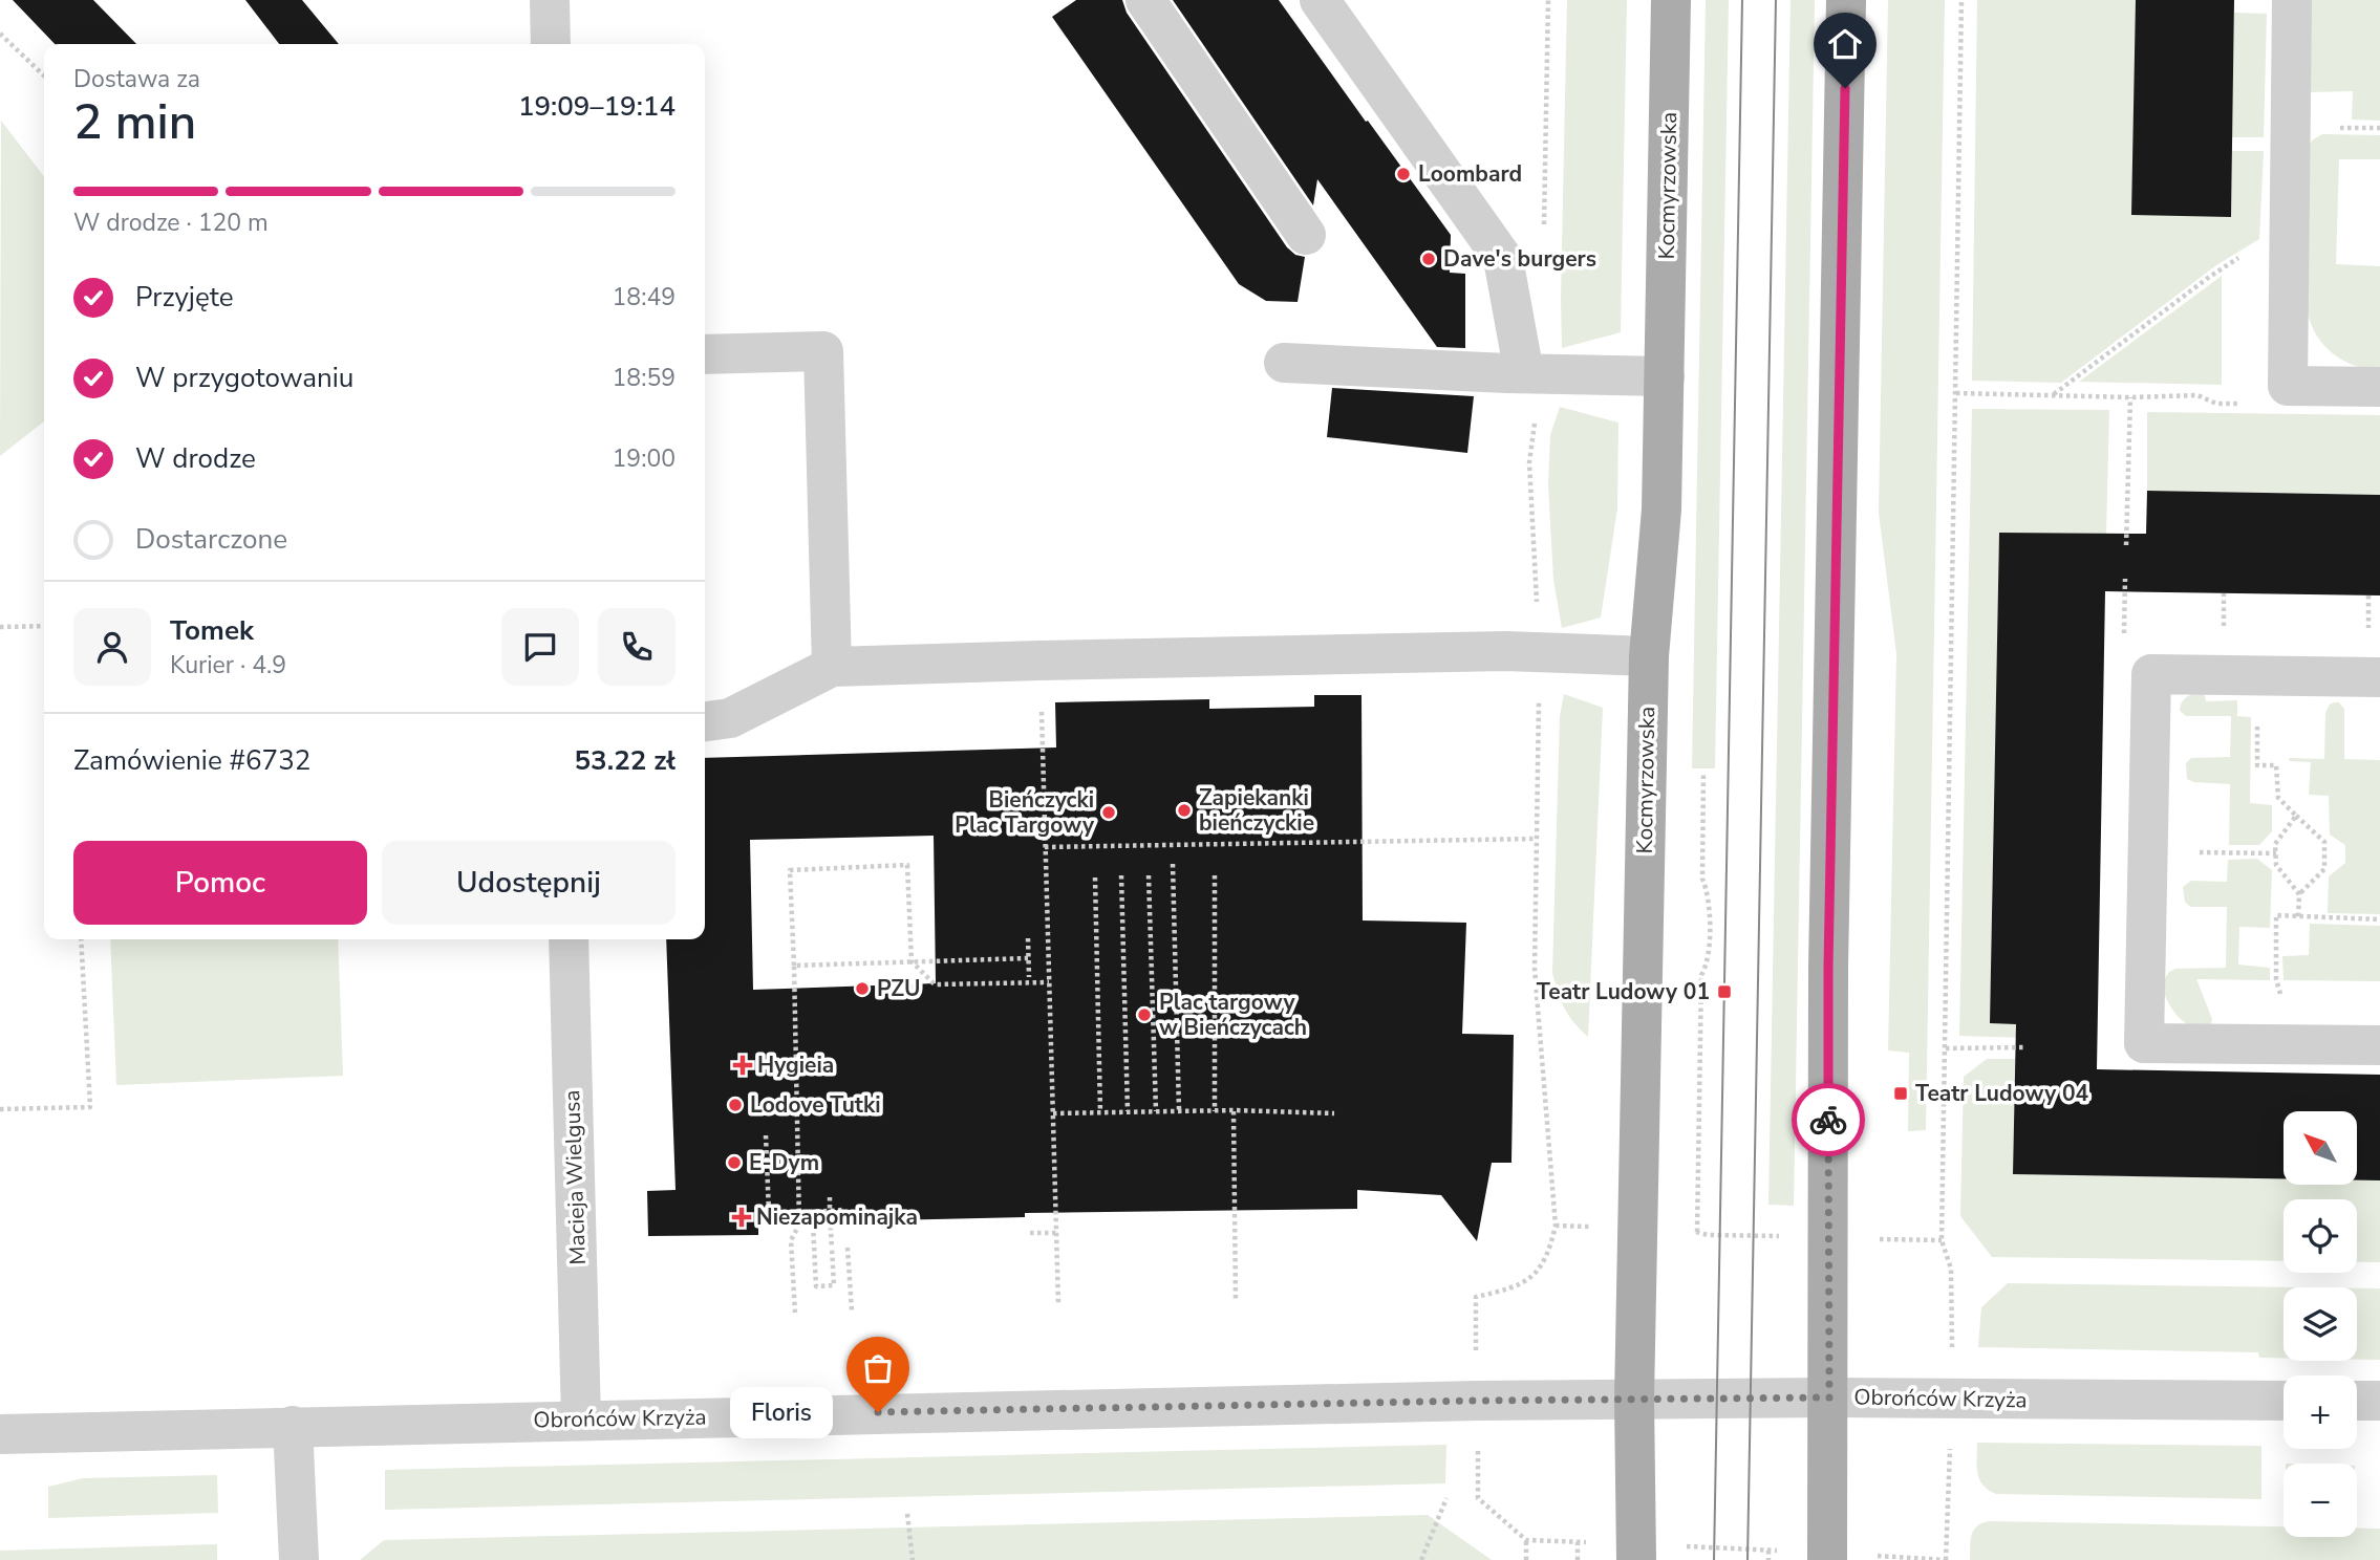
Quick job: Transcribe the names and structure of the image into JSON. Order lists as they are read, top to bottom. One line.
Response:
{"streets":{"main road":["Kocmyrzowska"],"street":["Macieja Wielgusa","Obrońców Krzyża"]},"crossings":[["Kocmyrzowska","Obrońców Krzyża"],["Macieja Wielgusa","Obrońców Krzyża"]],"places":{"other":["Loombard","Dave's burgers","Zapiekanki bieńczyckie","Bieńczycki Plac Targowy","PZU","Plac targowy w Bieńczycach","Lodove Tutki","E-Dym","Floris"],"transit":["Teatr Ludowy 01","Teatr Ludowy 04"],"health":["Hygieia","Niezapominajka"]},"north":"top left","page":{"heading":["2 min","Dostawa za","19:09–19:14"],"panel":["Tomek","Kurier · 4.9","Zamówienie #6732","53.22 zł"],"bar":"W drodze · 120 m","list":[["Przyjęte","18:49"],["W przygotowaniu","18:59"],["W drodze","19:00"],"Dostarczone"],"buttons":["Pomoc","Udostępnij"],"map_buttons":["+","−"],"bubble":"Floris"}}
